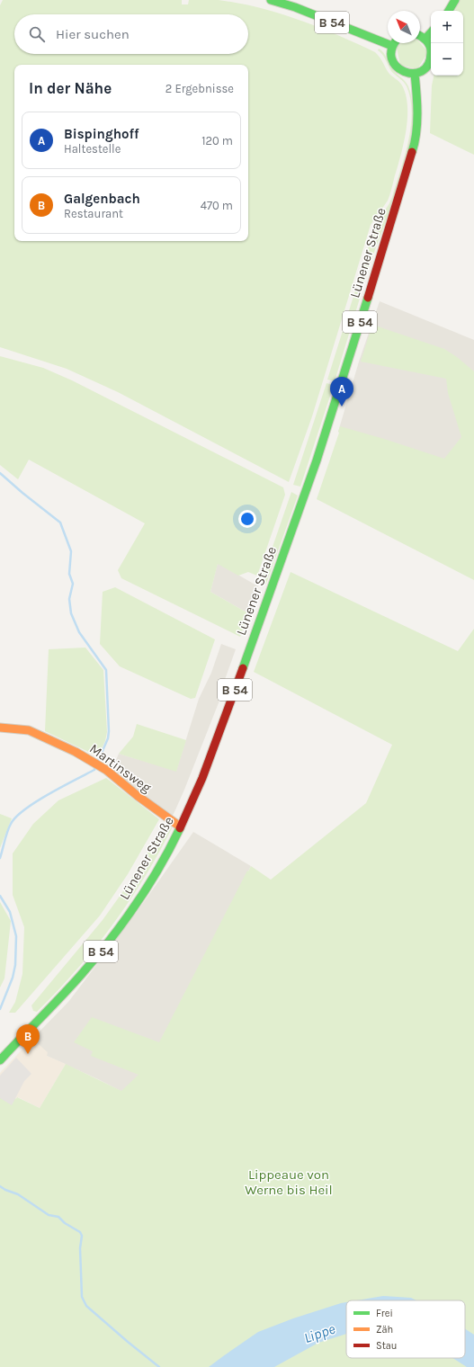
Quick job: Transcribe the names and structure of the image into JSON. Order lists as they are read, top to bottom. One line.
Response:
{"streets":{"main road":["B 54","Lünener Straße","Martinsweg"]},"crossings":[["Lünener Straße","Martinsweg"]],"water":["Lippe"],"parks":["Lippeaue von Werne bis Heil"],"legend":["Frei","Zäh","Stau"],"north":"top left","page":{"map_buttons":["+","−"],"search":"Hier suchen","heading":["In der Nähe","2 Ergebnisse"],"list":[{"mark":"A","name":"Bispinghoff","note":"Haltestelle","value":"120 m"},{"mark":"B","name":"Galgenbach","note":"Restaurant","value":"470 m"}],"pins":["A","B"]}}
